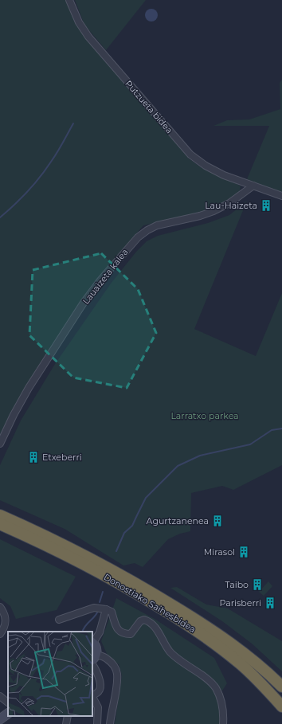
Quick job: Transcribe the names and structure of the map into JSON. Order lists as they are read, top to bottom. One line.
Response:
{"streets":{"highway":["Donostiako Saihesbidea"],"street":["Putzueta bidea","Lauaizeta kalea"]},"crossings":[["Putzueta bidea","Lauaizeta kalea"]],"parks":["Larratxo parkea"],"places":{"building":["Lau-Haizeta","Etxeberri","Agurtzanenea","Mirasol","Taibo","Parisberri"]}}
